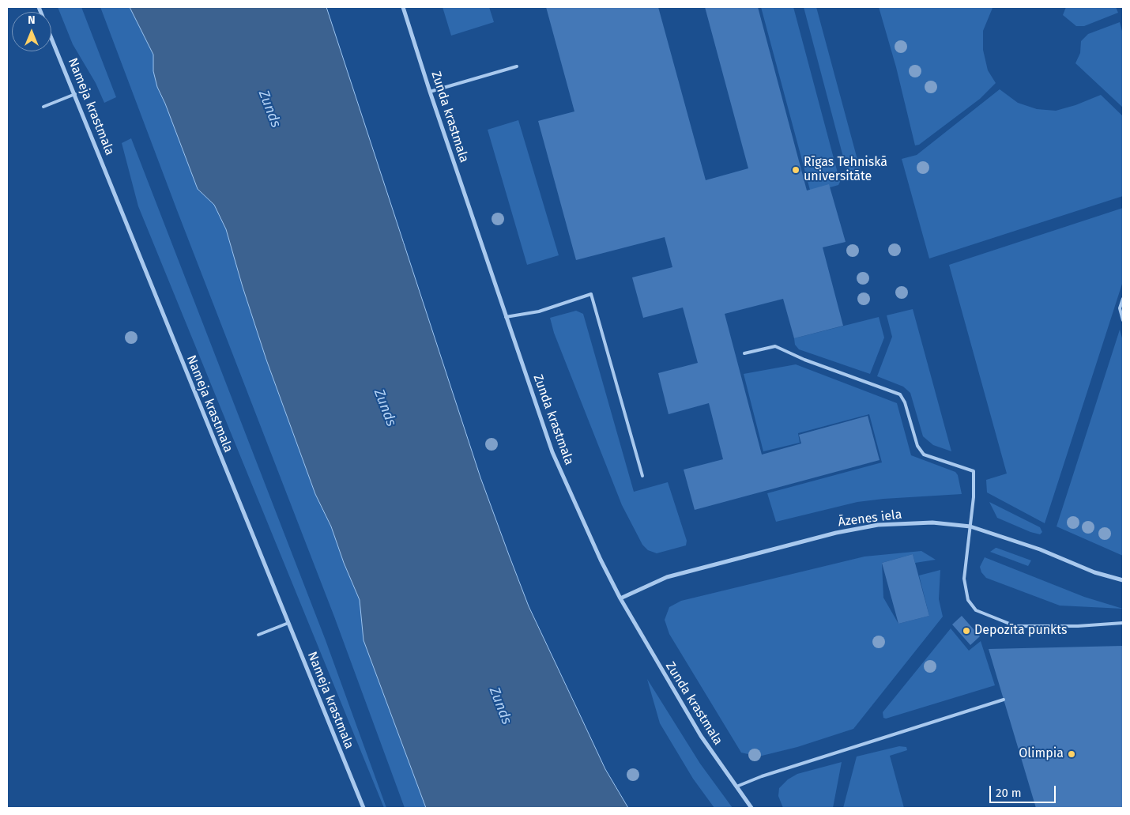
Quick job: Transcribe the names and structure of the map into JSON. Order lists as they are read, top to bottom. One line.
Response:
{"streets":{"street":["Nameja krastmala","Zunda krastmala","Āzenes iela"]},"crossings":[["Zunda krastmala","Āzenes iela"]],"water":["Zunds"],"places":["Rīgas Tehniskā universitāte","Depozīta punkts","Olimpia"],"scale_bar":"20 m","north":"top"}
